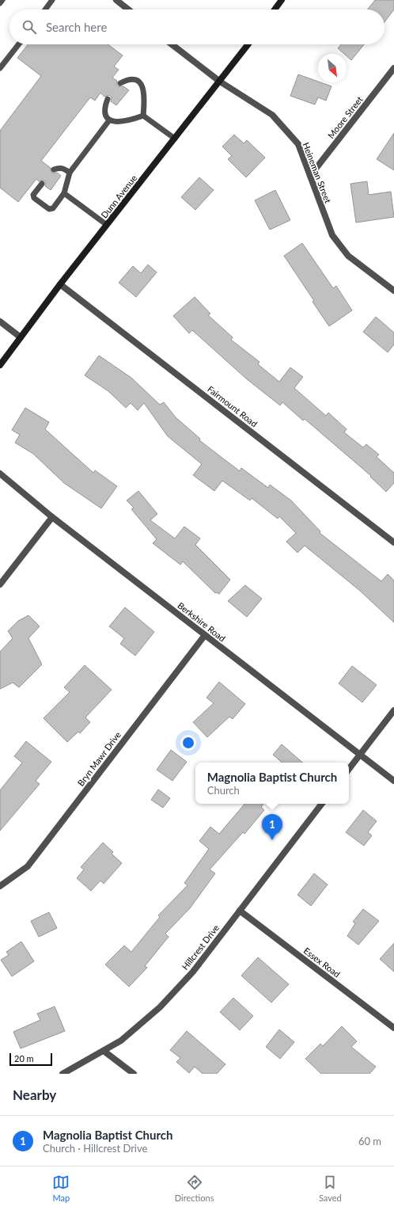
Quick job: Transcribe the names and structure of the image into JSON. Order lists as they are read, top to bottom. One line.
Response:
{"streets":{"main road":["Dunn Avenue"],"street":["Moore Street","Heineman Street","Fairmount Road","Berkshire Road","Bryn Mawr Drive","Hillcrest Drive","Essex Road"]},"crossings":[["Moore Street","Heineman Street"],["Heineman Street","Dunn Avenue"],["Dunn Avenue","Fairmount Road"],["Berkshire Road","Bryn Mawr Drive"],["Hillcrest Drive","Essex Road"]],"scale_bar":"20 m","north":"bottom right","page":{"search":"Search here","popup":["Magnolia Baptist Church","Church"],"pins":"1","scale":"20 m","heading":"Nearby","list":[{"mark":"1","name":"Magnolia Baptist Church","note":"Church · Hillcrest Drive","value":"60 m"}],"nav":["Map","Directions","Saved"]}}
